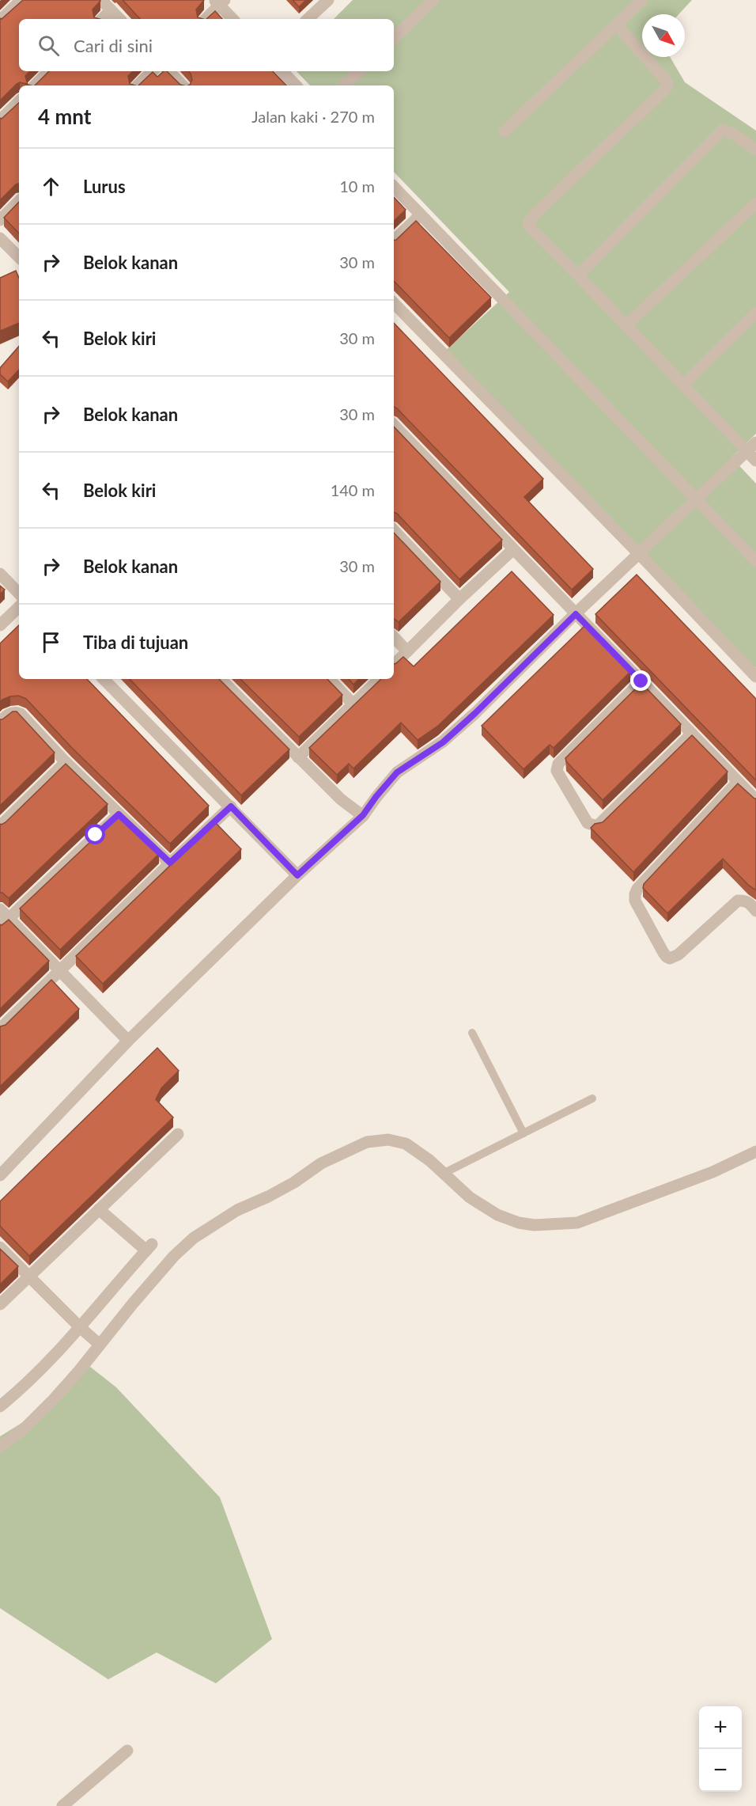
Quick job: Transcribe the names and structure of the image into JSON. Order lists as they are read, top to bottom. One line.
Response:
{"north":"bottom right","page":{"search":"Cari di sini","heading":["4 mnt","Jalan kaki · 270 m"],"list":[["Lurus","10 m"],["Belok kanan","30 m"],["Belok kiri","30 m"],["Belok kanan","30 m"],["Belok kiri","140 m"],["Belok kanan","30 m"],"Tiba di tujuan"],"map_buttons":["+","−"]}}
